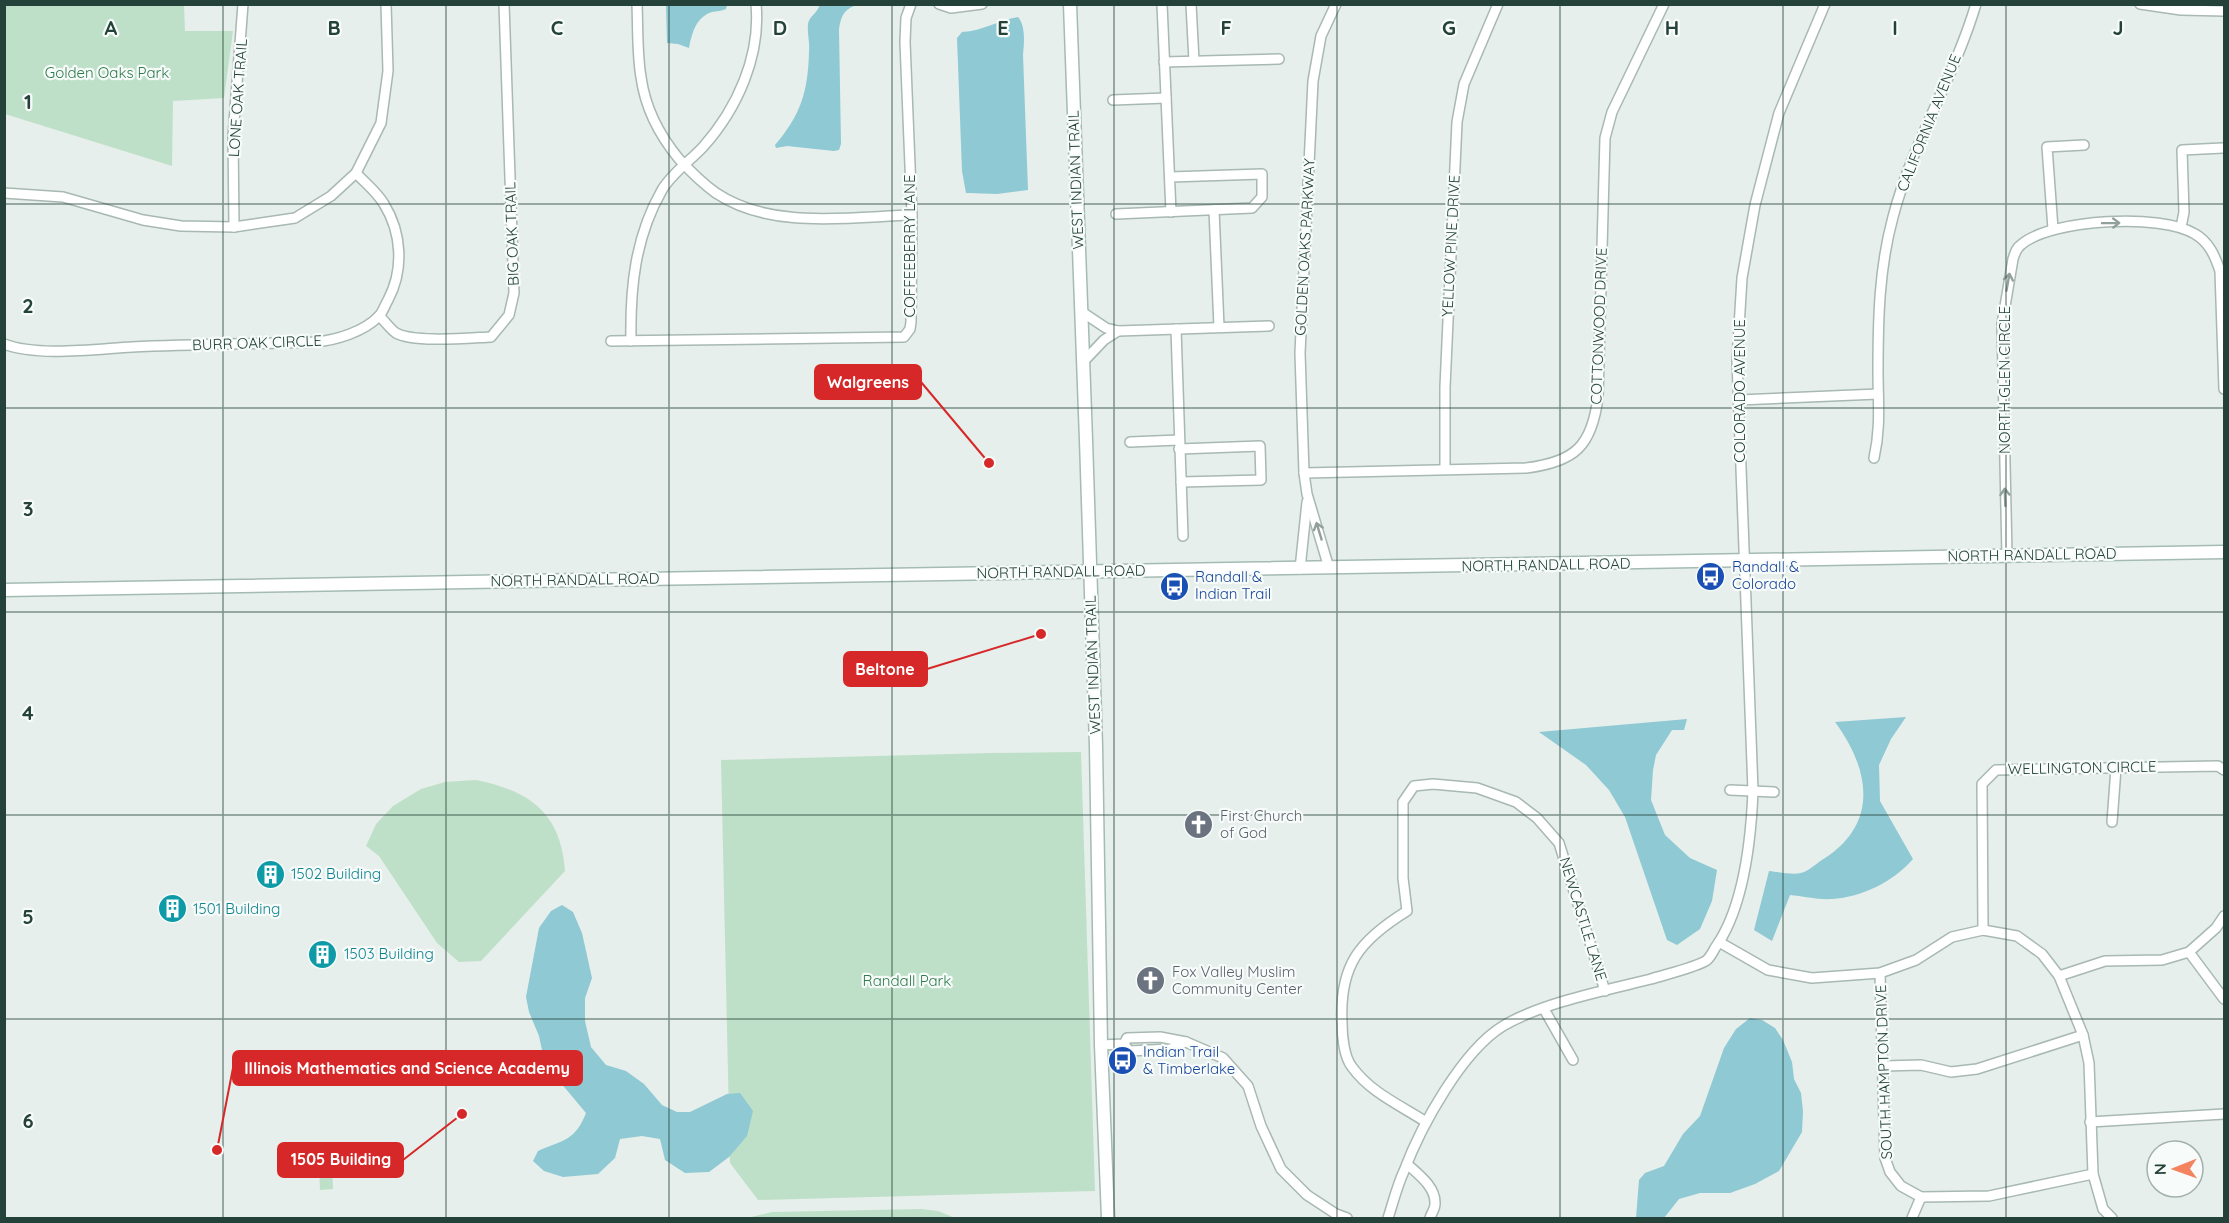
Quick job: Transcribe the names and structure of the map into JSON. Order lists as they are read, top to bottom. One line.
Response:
{"streets":{"main road":["WEST INDIAN TRAIL","NORTH RANDALL ROAD"],"street":["LONE OAK TRAIL","CALIFORNIA AVENUE","BIG OAK TRAIL","COFFEEBERRY LANE","YELLOW PINE DRIVE","GOLDEN OAKS PARKWAY","COTTONWOOD DRIVE","BURR OAK CIRCLE","NORTH GLEN CIRCLE","COLORADO AVENUE","WELLINGTON CIRCLE","NEWCASTLE LANE","SOUTH HAMPTON DRIVE"]},"crossings":[["WEST INDIAN TRAIL","NORTH RANDALL ROAD"],["BIG OAK TRAIL","BURR OAK CIRCLE"],["YELLOW PINE DRIVE","COTTONWOOD DRIVE"],["GOLDEN OAKS PARKWAY","COTTONWOOD DRIVE"],["GOLDEN OAKS PARKWAY","NORTH RANDALL ROAD"],["NORTH GLEN CIRCLE","NORTH RANDALL ROAD"],["COLORADO AVENUE","NORTH RANDALL ROAD"],["COLORADO AVENUE","NEWCASTLE LANE"]],"parks":["Golden Oaks Park","Randall Park"],"places":{"other":["Walgreens","Beltone","1505 Building","Illinois Mathematics and Science Academy"],"bus stop":["Randall & Colorado","Randall & Indian Trail","Indian Trail & Timberlake"],"church":["First Church of God","Fox Valley Muslim Community Center"],"building":["1502 Building","1501 Building","1503 Building"]},"north":"left","grid":{"columns":["A","B","C","D","E","F","G","H","I","J"],"rows":["1","2","3","4","5","6"]}}
